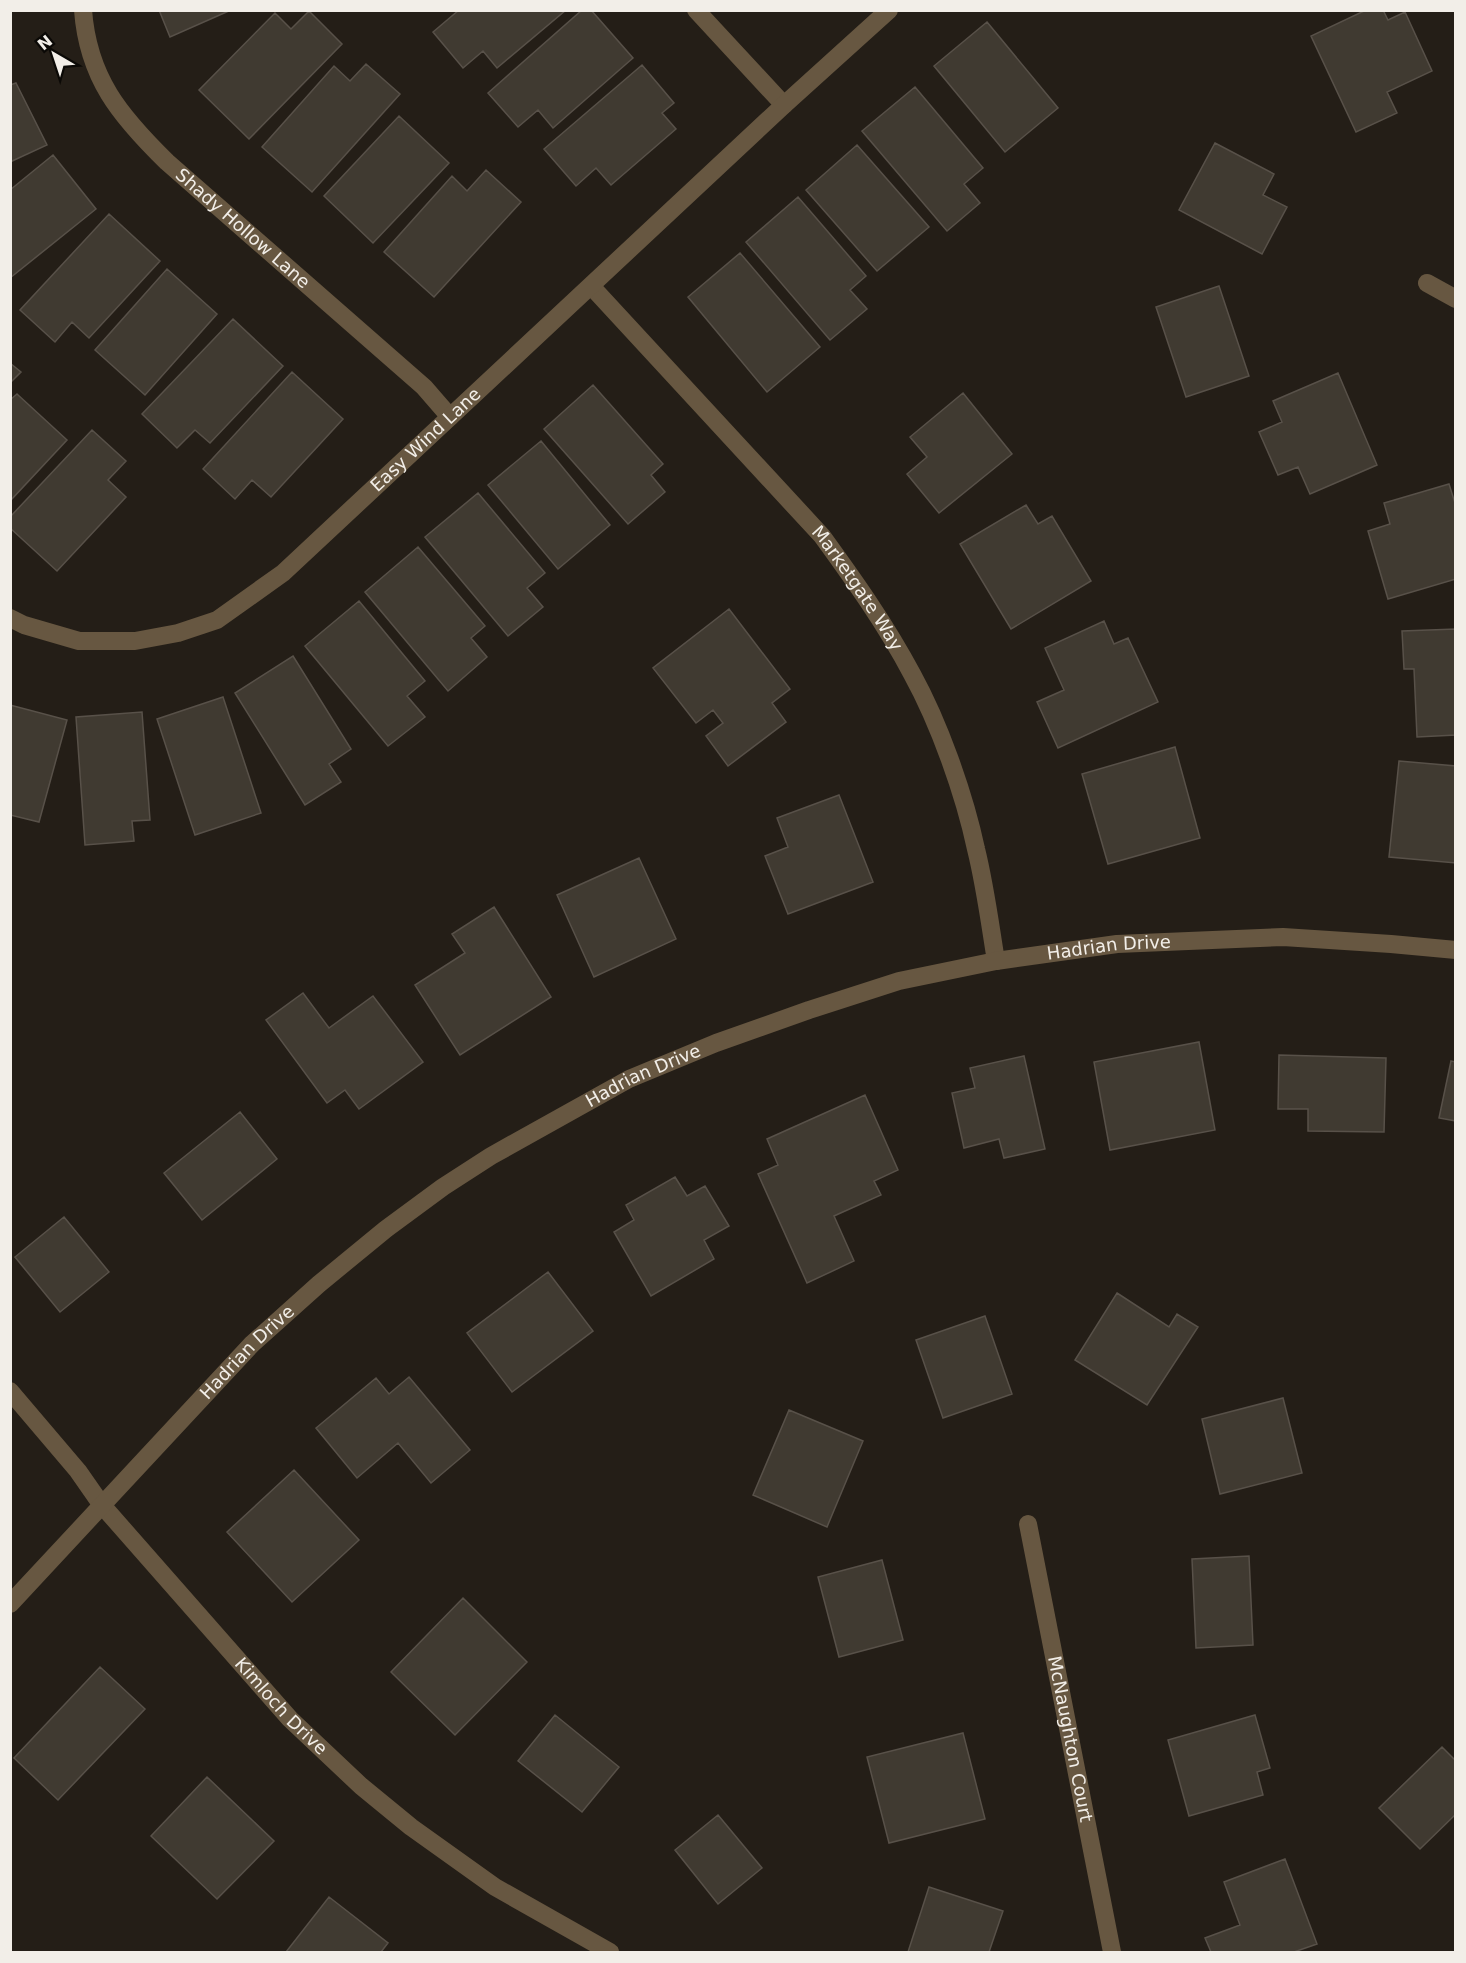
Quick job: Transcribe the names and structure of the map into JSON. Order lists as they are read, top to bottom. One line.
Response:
{"streets":{"street":["Shady Hollow Lane","Easy Wind Lane","Marketgate Way","Hadrian Drive","Kimloch Drive","McNaughton Court"]},"crossings":[["Shady Hollow Lane","Easy Wind Lane"],["Easy Wind Lane","Marketgate Way"],["Marketgate Way","Hadrian Drive"],["Hadrian Drive","Kimloch Drive"]],"north":"top left"}
